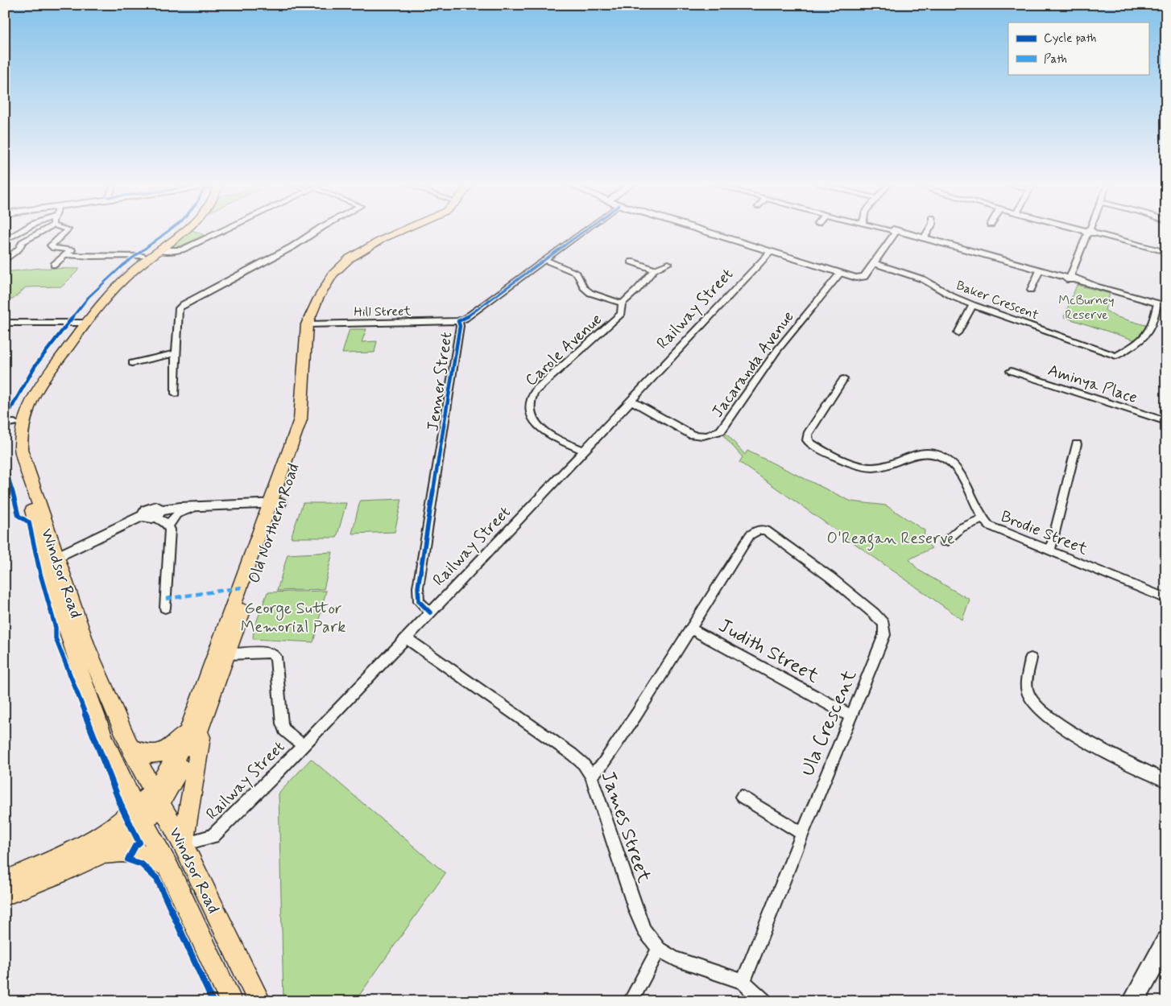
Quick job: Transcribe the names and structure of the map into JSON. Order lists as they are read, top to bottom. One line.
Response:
{"streets":{"main road":["Old Northern Road","Windsor Road"],"street":["Baker Crescent","Railway Street","Hill Street","Carole Avenue","Jacaranda Avenue","Jenner Street","Aminya Place","Brodie Street","Judith Street","Ula Crescent","James Street"]},"crossings":[["Railway Street","Carole Avenue"],["Railway Street","Jacaranda Avenue"],["Railway Street","Jenner Street"],["Railway Street","Windsor Road"],["Railway Street","James Street"],["Hill Street","Jenner Street"],["Hill Street","Old Northern Road"],["Old Northern Road","Windsor Road"],["Judith Street","Ula Crescent"],["Ula Crescent","James Street"]],"parks":["McBurney Reserve","O'Reagan Reserve","George Suttor Memorial Park"],"legend":["Cycle path","Path"]}
